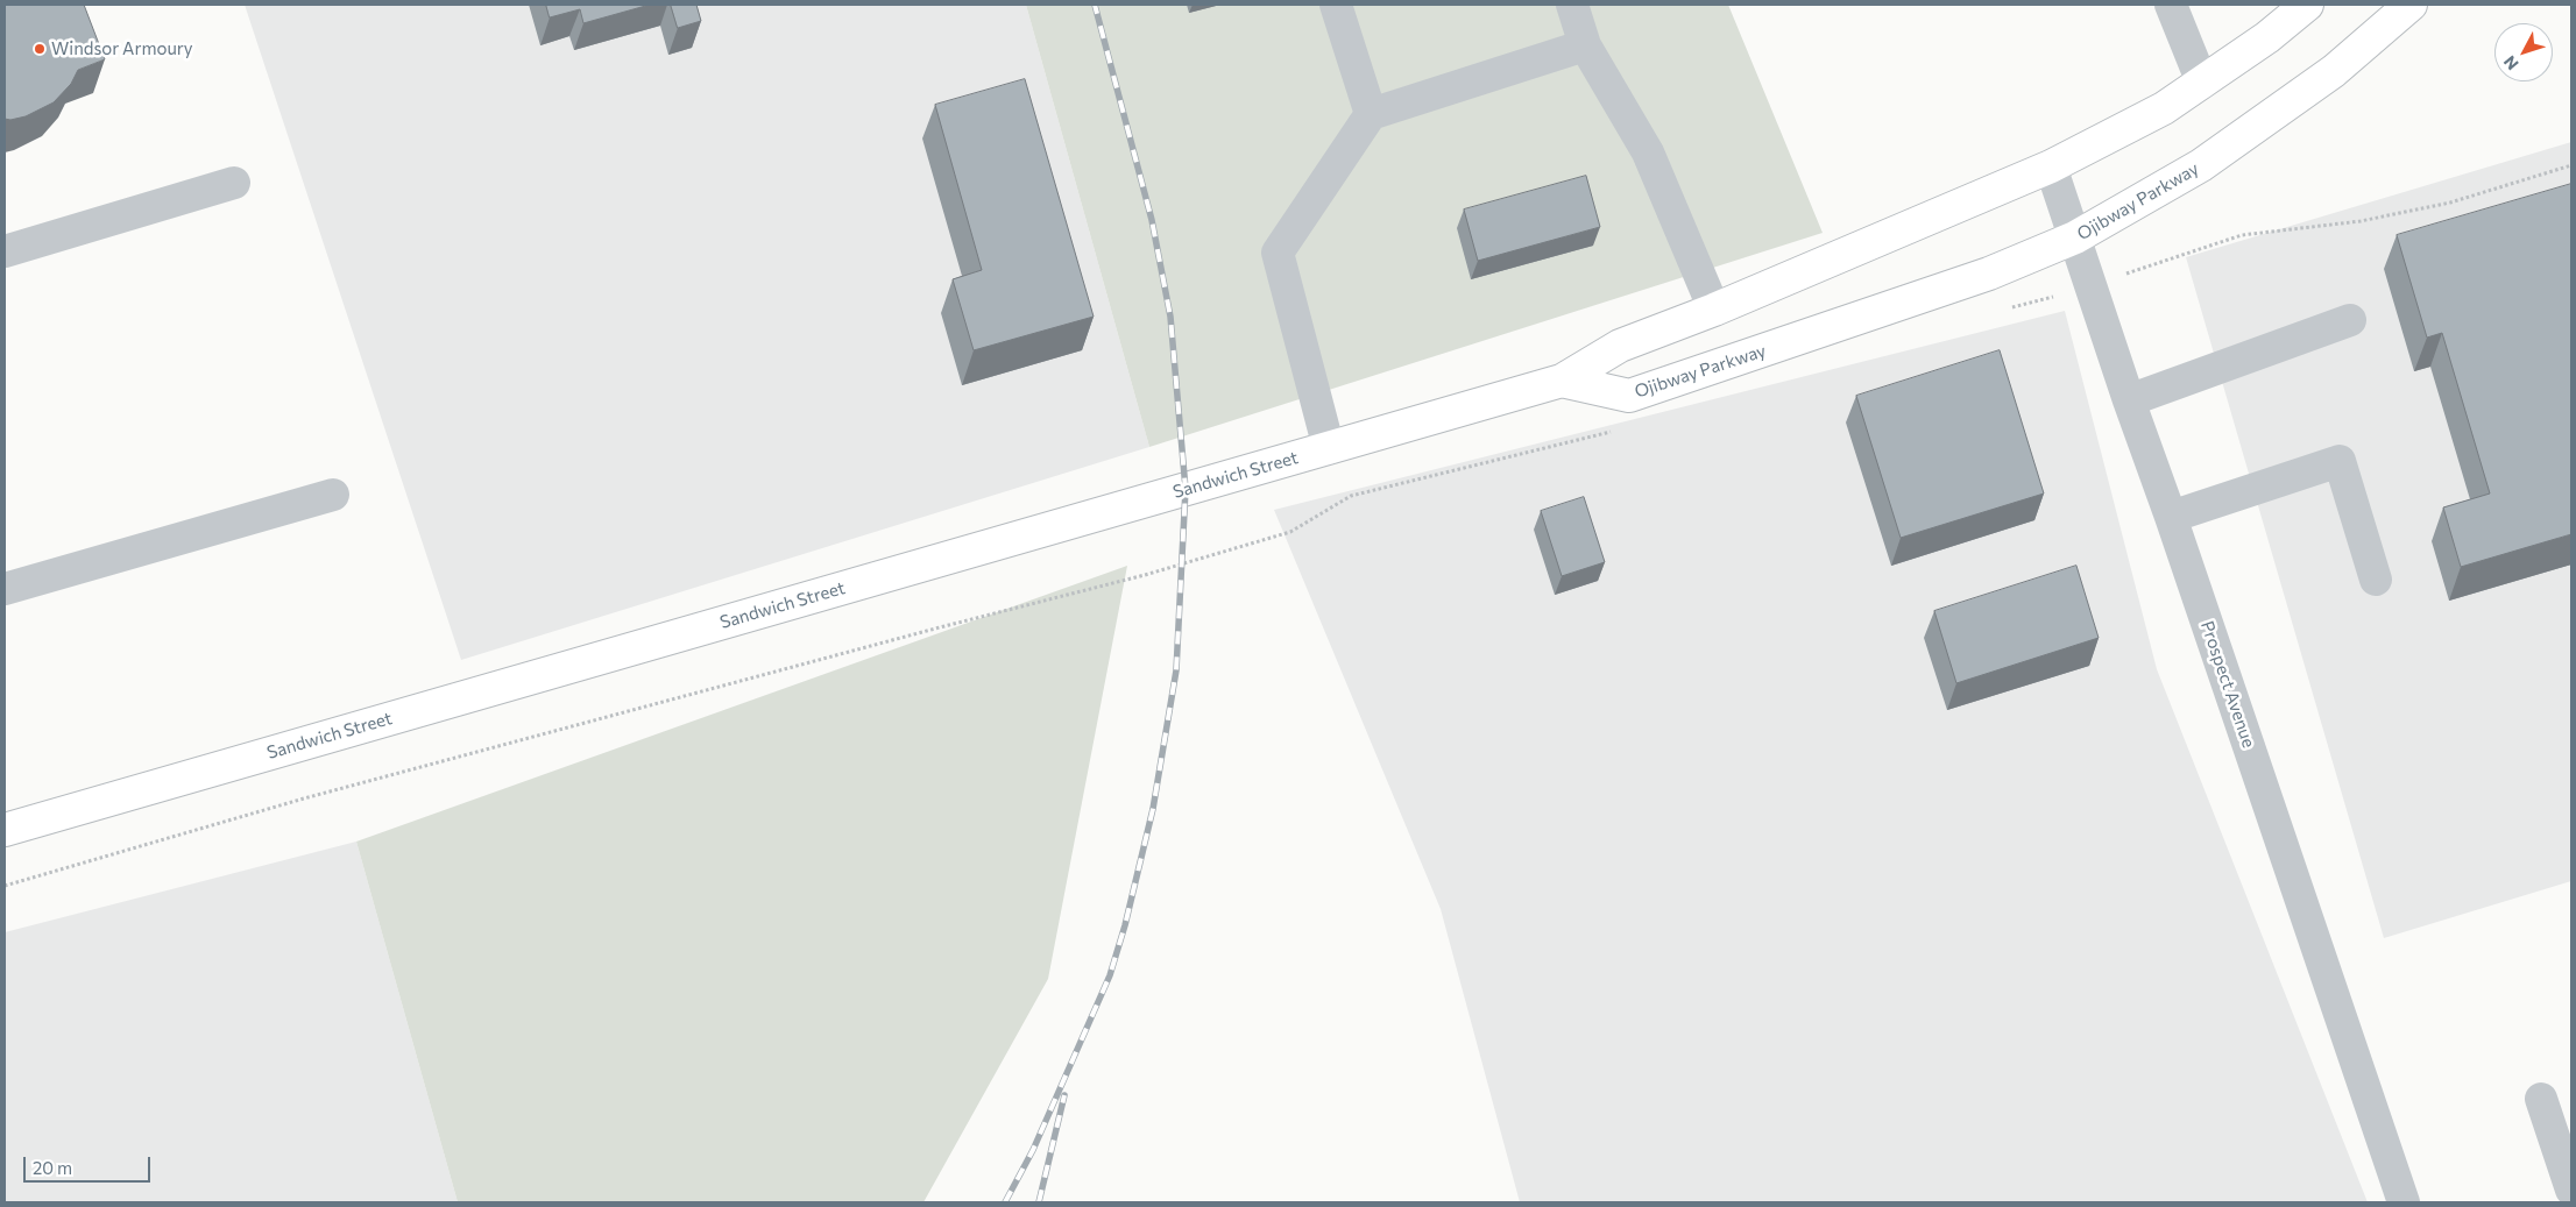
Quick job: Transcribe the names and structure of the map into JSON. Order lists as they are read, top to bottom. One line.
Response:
{"streets":{"main road":["Ojibway Parkway","Sandwich Street"],"street":["Prospect Avenue"]},"crossings":[["Ojibway Parkway","Sandwich Street"],["Ojibway Parkway","Prospect Avenue"]],"places":["Windsor Armoury"],"scale_bar":"20 m","north":"bottom left"}
